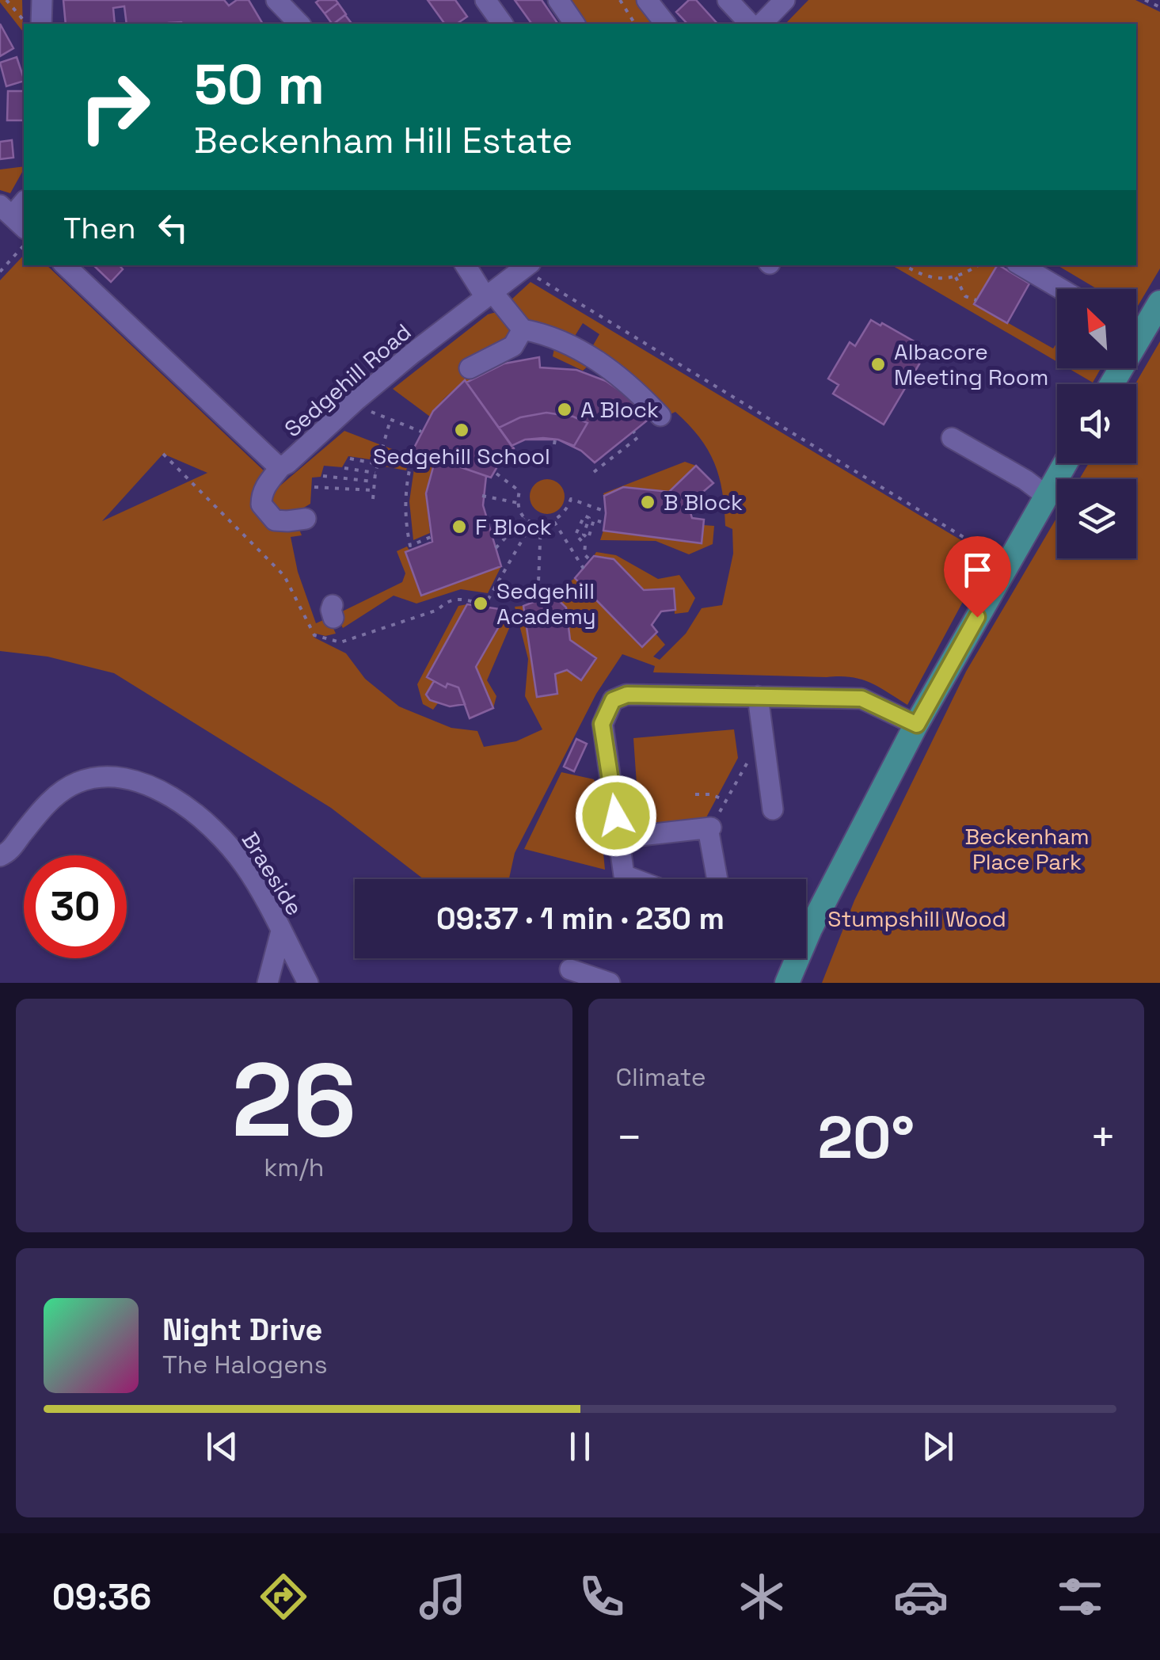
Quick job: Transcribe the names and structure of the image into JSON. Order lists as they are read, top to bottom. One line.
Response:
{"streets":{"street":["Sedgehill Road","Braeside"]},"parks":["Beckenham Place Park","Stumpshill Wood"],"places":["Albacore Meeting Room","A Block","Sedgehill School","B Block","F Block","Sedgehill Academy"],"north":"top left","page":{"turn":["50 m","Beckenham Hill Estate"],"then":"Then","limit":"30","trip":"09:37 · 1 min · 230 m","tile":[["26","km/h"],"Climate"],"heat":["−","20°","+"],"song":["Night Drive","The Halogens"],"tabs":"09:36"}}
